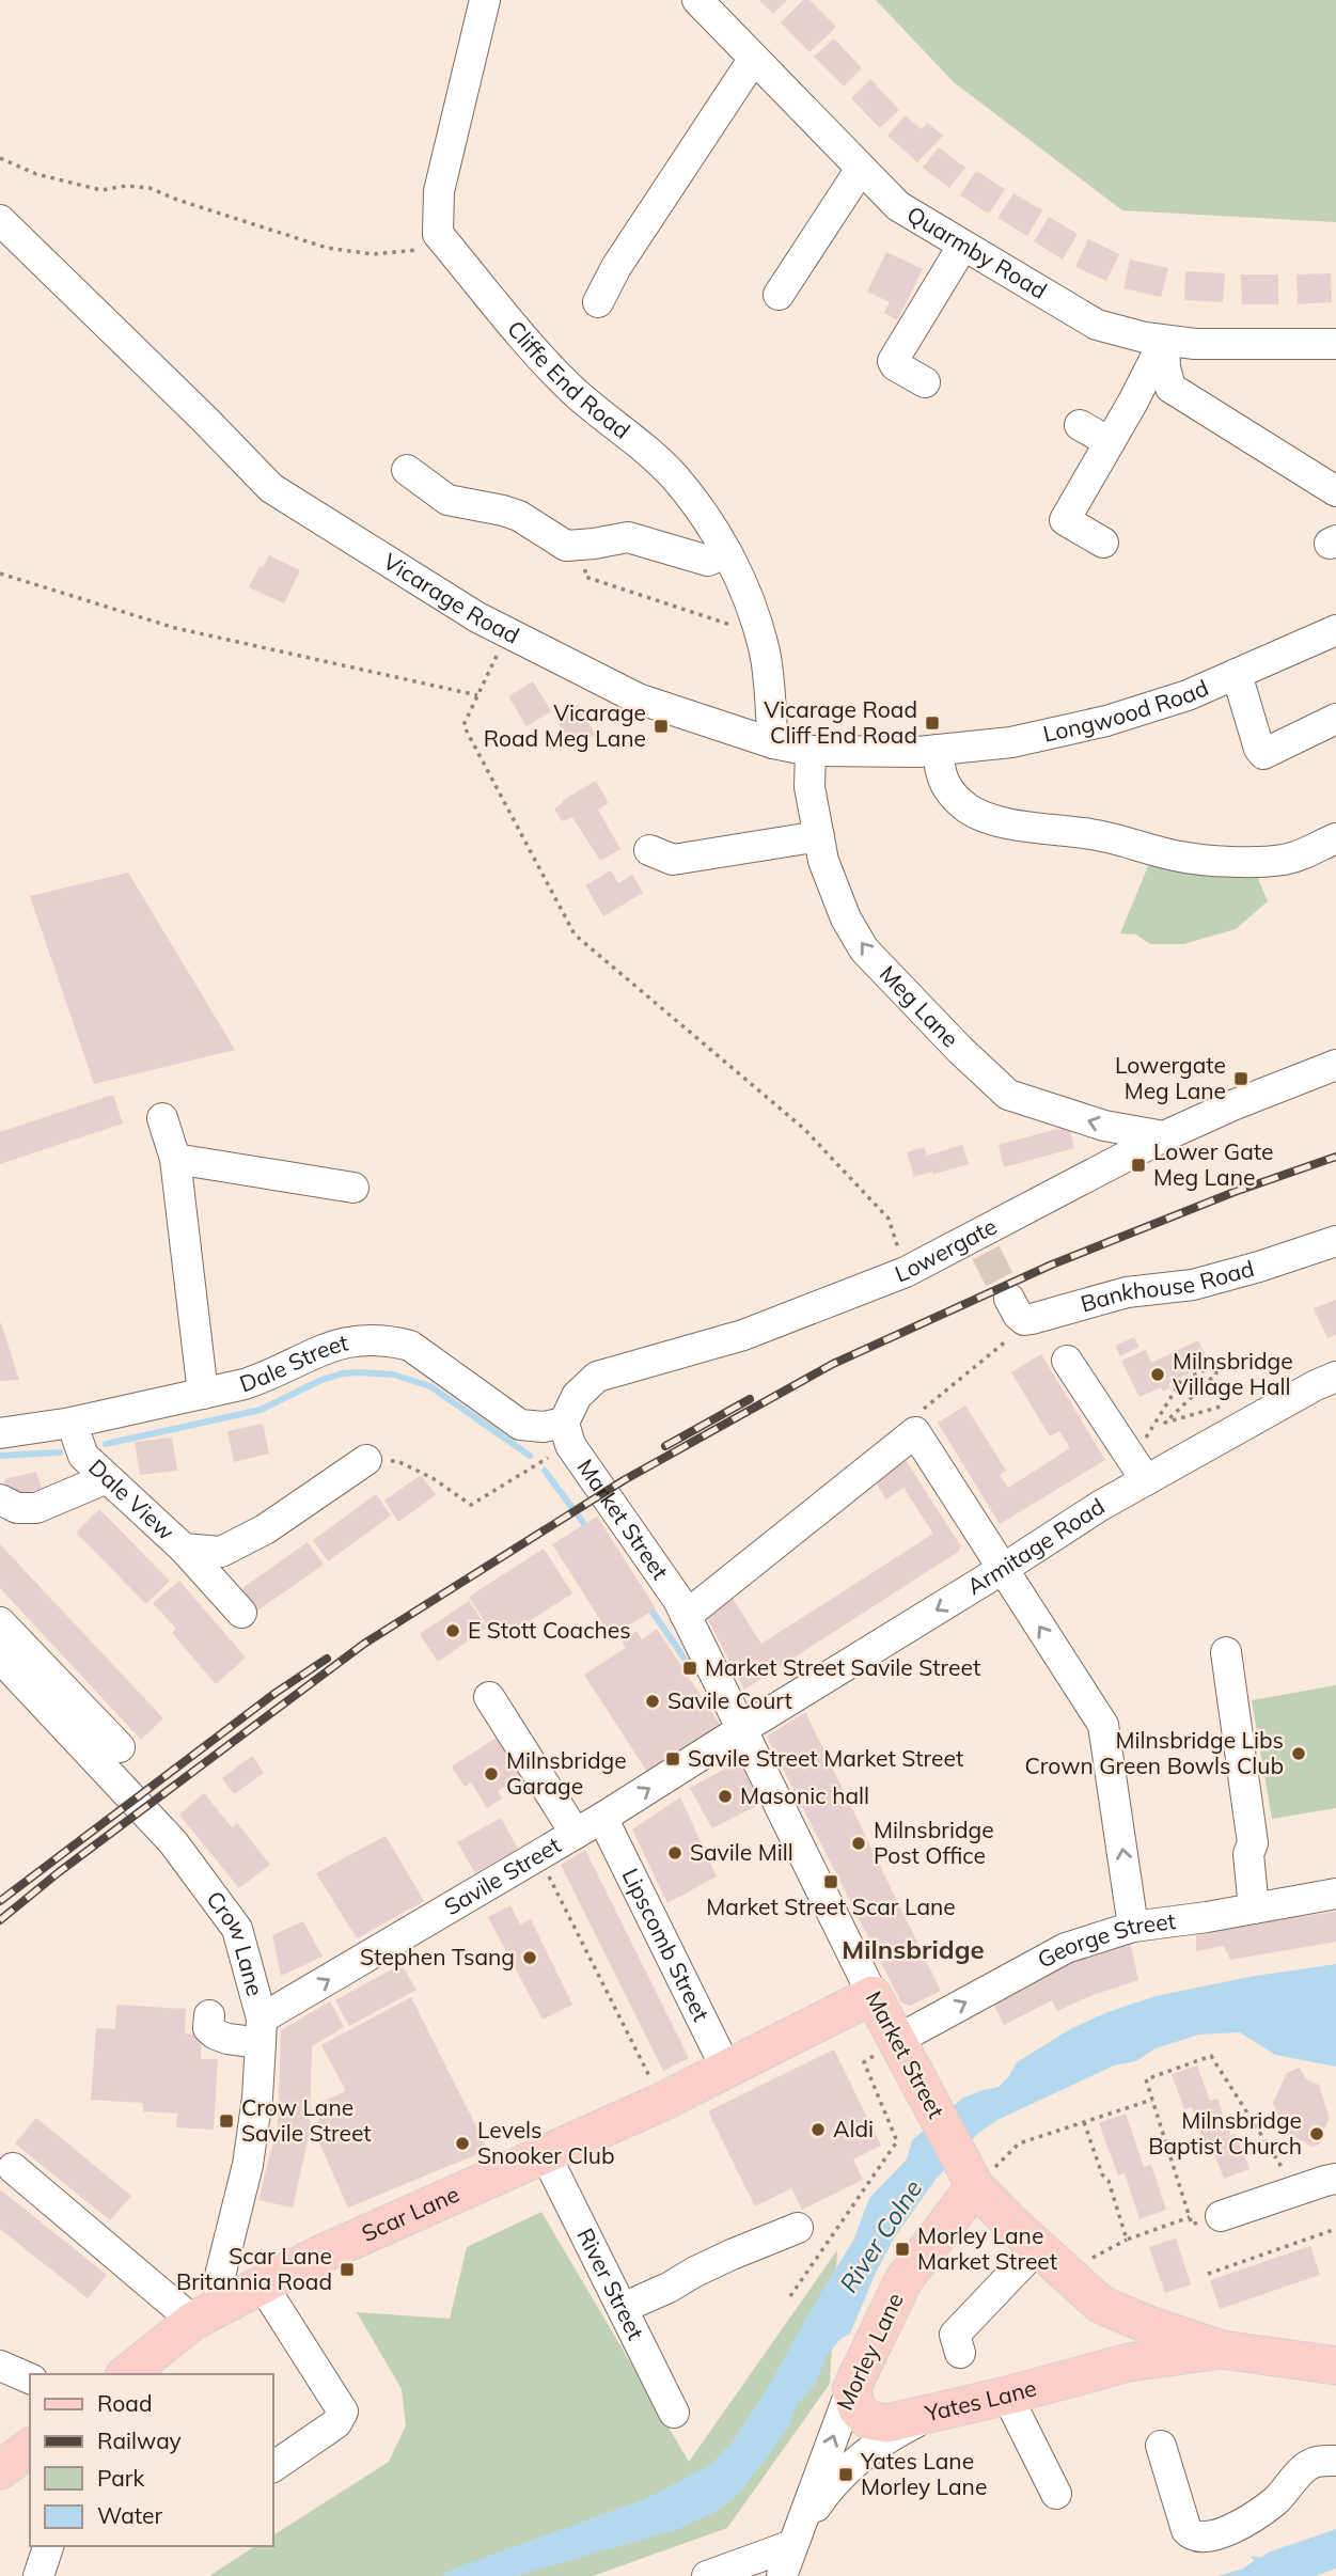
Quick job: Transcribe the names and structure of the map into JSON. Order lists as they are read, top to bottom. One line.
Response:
{"streets":{"main road":["Market Street","Scar Lane","Morley Lane","Yates Lane"],"street":["Quarmby Road","Cliffe End Road","Vicarage Road","Longwood Road","Meg Lane","Lowergate","Bankhouse Road","Dale Street","Dale View","Armitage Road","Savile Street","George Street","Lipscomb Street","Crow Lane","River Street"]},"crossings":[["Cliffe End Road","Vicarage Road"],["Vicarage Road","Longwood Road"],["Vicarage Road","Meg Lane"],["Meg Lane","Lowergate"],["Lowergate","Dale Street"],["Lowergate","Market Street"],["Dale Street","Dale View"],["Dale Street","Market Street"],["Market Street","Armitage Road"],["Market Street","Savile Street"],["Market Street","George Street"],["Market Street","Scar Lane"],["Market Street","Morley Lane"],["Market Street","Yates Lane"],["Armitage Road","Savile Street"],["Savile Street","Lipscomb Street"],["Savile Street","Crow Lane"],["Lipscomb Street","Scar Lane"],["Crow Lane","Scar Lane"],["Scar Lane","River Street"],["Morley Lane","Yates Lane"]],"one_way":["Meg Lane","Armitage Road","Savile Street","George Street"],"districts":["Milnsbridge"],"water":["River Colne"],"places":{"transit":["Vicarage Road Cliff End Road","Vicarage Road Meg Lane","Lowergate Meg Lane","Lower Gate Meg Lane","Market Street Savile Street","Savile Street Market Street","Market Street Scar Lane","Crow Lane Savile Street","Morley Lane Market Street","Scar Lane Britannia Road","Yates Lane Morley Lane"],"other":["Milnsbridge Village Hall","E Stott Coaches","Savile Court","Milnsbridge Libs Crown Green Bowls Club","Milnsbridge Garage","Masonic hall","Milnsbridge Post Office","Savile Mill","Stephen Tsang","Aldi","Milnsbridge Baptist Church","Levels Snooker Club"]},"legend":["Road","Railway","Park","Water"]}
